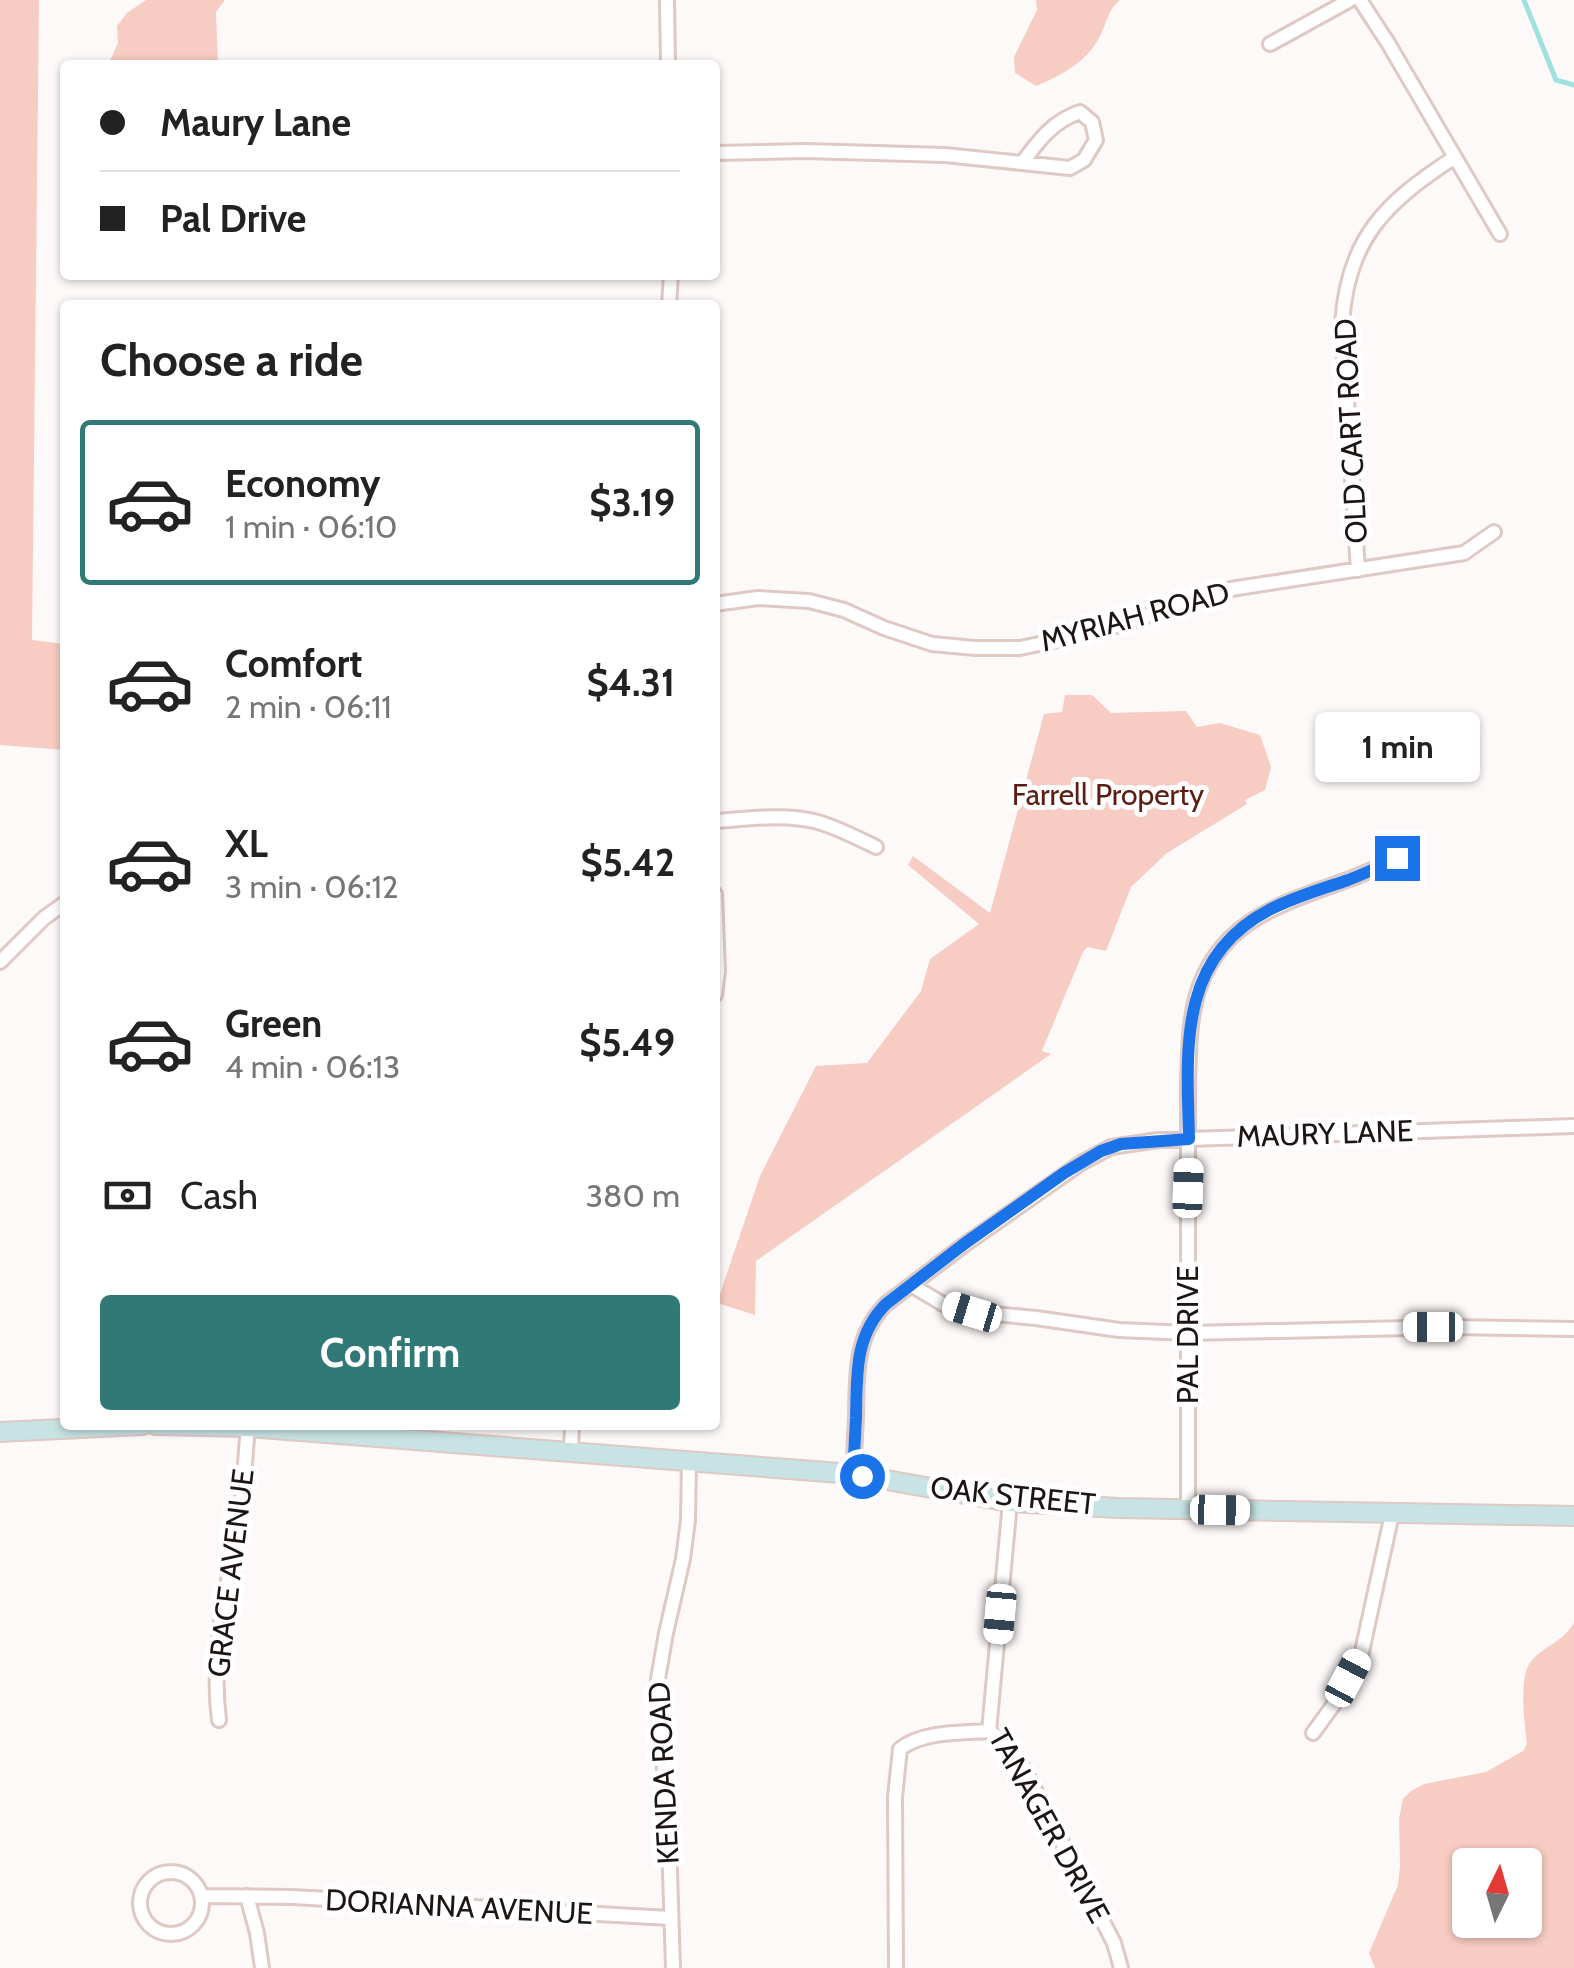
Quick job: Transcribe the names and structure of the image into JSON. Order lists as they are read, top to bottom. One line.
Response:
{"streets":{"street":["OLD CART ROAD","MYRIAH ROAD","MAURY LANE","PAL DRIVE","OAK STREET","GRACE AVENUE","KENDA ROAD","TANAGER DRIVE","DORIANNA AVENUE"]},"crossings":[["OLD CART ROAD","MYRIAH ROAD"],["MAURY LANE","PAL DRIVE"],["MAURY LANE","OAK STREET"],["PAL DRIVE","OAK STREET"],["OAK STREET","KENDA ROAD"],["OAK STREET","TANAGER DRIVE"],["KENDA ROAD","DORIANNA AVENUE"]],"parks":["Farrell Property"],"north":"top","page":{"banner":["Maury Lane","Pal Drive"],"heading":"Choose a ride","list":[{"name":"Economy","note":"1 min · 06:10","value":"$3.19"},{"name":"Comfort","note":"2 min · 06:11","value":"$4.31"},{"name":"XL","note":"3 min · 06:12","value":"$5.42"},{"name":"Green","note":"4 min · 06:13","value":"$5.49"}],"bubble":"1 min","pay":["Cash","380 m"],"buttons":"Confirm"}}
